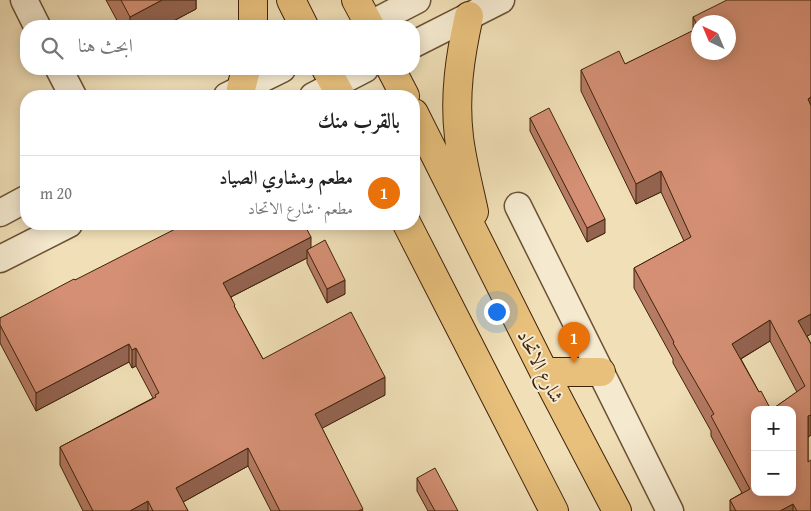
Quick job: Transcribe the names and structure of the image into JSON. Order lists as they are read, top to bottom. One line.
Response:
{"streets":{"main road":["شارع الاتحاد"]},"north":"top left","page":{"search":"ابحث هنا","heading":"بالقرب منك","list":[{"mark":"1","name":"مطعم ومشاوي الصياد","note":"مطعم · شارع الاتحاد","value":"20 m"}],"pins":"1","map_buttons":["+","−"]}}
